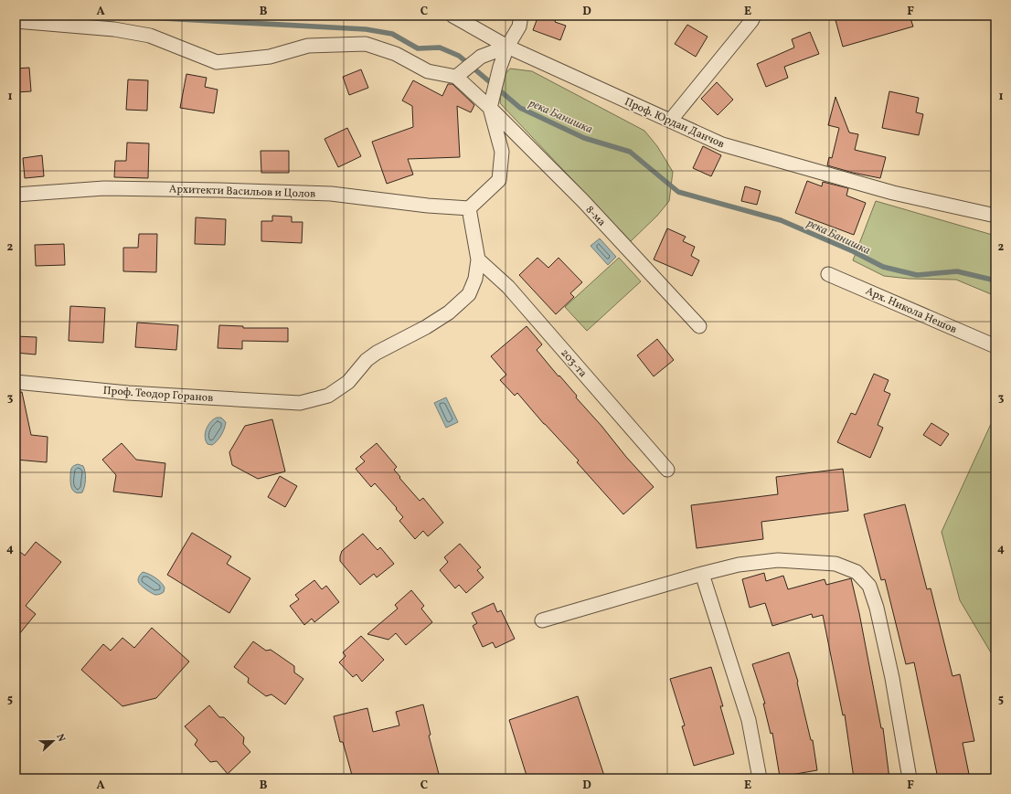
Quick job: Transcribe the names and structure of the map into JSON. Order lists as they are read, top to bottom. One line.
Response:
{"streets":{"street":["Проф. Юрдан Данчов","Архитекти Васильов и Цолов","8-ма","Арх. Никола Нешов","203-та","Проф. Теодор Горанов"]},"crossings":[["Архитекти Васильов и Цолов","Проф. Теодор Горанов"],["203-та","Проф. Теодор Горанов"]],"water":["река Банишка"],"north":"right","grid":{"columns":["A","B","C","D","E","F"],"rows":["1","2","3","4","5"]}}
